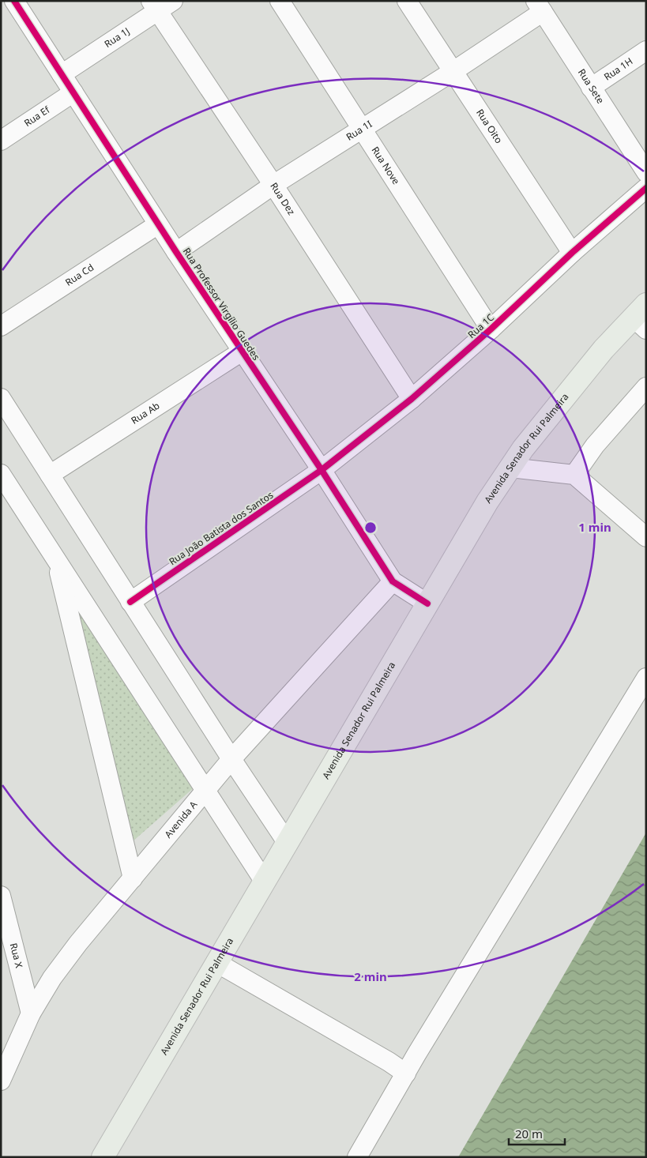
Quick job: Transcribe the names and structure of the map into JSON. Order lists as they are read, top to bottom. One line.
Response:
{"streets":{"main road":["Avenida Senador Rui Palmeira"],"street":["Rua 1J","Rua 1H","Rua Sete","Rua Ef","Rua Oito","Rua 1I","Rua Nove","Rua Dez","Rua Cd","Rua Professor Virgílio Guedes","Rua 1C","Rua Ab","Rua João Batista dos Santos","Avenida A","Rua X"]},"crossings":[["Rua 1J","Rua Dez"],["Rua 1J","Rua Professor Virgílio Guedes"],["Rua 1H","Rua Sete"],["Rua Sete","Rua 1I"],["Rua Ef","Rua Professor Virgílio Guedes"],["Rua Oito","Rua 1I"],["Rua Oito","Rua 1C"],["Rua 1I","Rua Nove"],["Rua 1I","Rua Dez"],["Rua 1I","Rua Professor Virgílio Guedes"],["Rua Nove","Rua 1C"],["Rua Dez","Rua 1C"],["Rua Cd","Rua Professor Virgílio Guedes"],["Rua Professor Virgílio Guedes","Rua 1C"],["Rua Professor Virgílio Guedes","Rua Ab"],["Rua Professor Virgílio Guedes","Avenida Senador Rui Palmeira"],["Rua Professor Virgílio Guedes","Rua João Batista dos Santos"],["Rua Professor Virgílio Guedes","Avenida A"],["Rua 1C","Rua João Batista dos Santos"],["Avenida A","Rua X"]],"scale_bar":"20 m","rings":["1 min","2 min"]}
